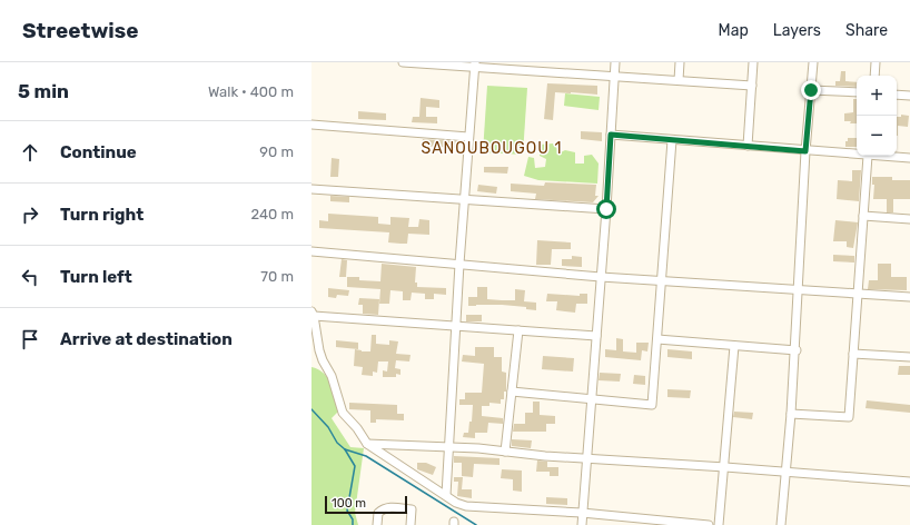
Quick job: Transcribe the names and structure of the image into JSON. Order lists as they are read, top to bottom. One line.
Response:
{"districts":["SANOUBOUGOU 1"],"scale_bar":"100 m","page":{"header":"Streetwise","nav":["Map","Layers","Share"],"heading":["5 min","Walk · 400 m"],"map_buttons":["+","−"],"list":[["Continue","90 m"],["Turn right","240 m"],["Turn left","70 m"],"Arrive at destination"],"scale":"100 m"}}
